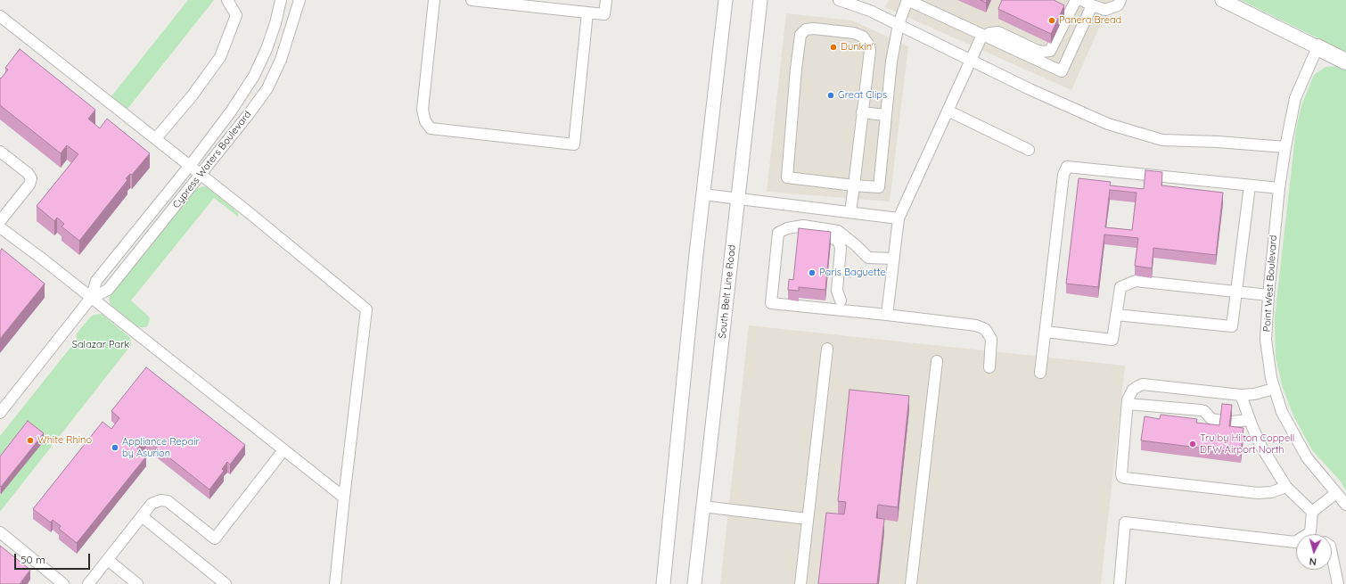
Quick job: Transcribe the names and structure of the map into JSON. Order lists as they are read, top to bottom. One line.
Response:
{"streets":{"main road":["South Belt Line Road"],"street":["Cypress Waters Boulevard","Point West Boulevard"]},"parks":["Salazar Park"],"places":["Panera Bread","Dunkin'","Great Clips","Paris Baguette","White Rhino","Tru by Hilton Coppell DFW Airport North","Appliance Repair by Asurion"],"scale_bar":"50 m","north":"bottom"}
